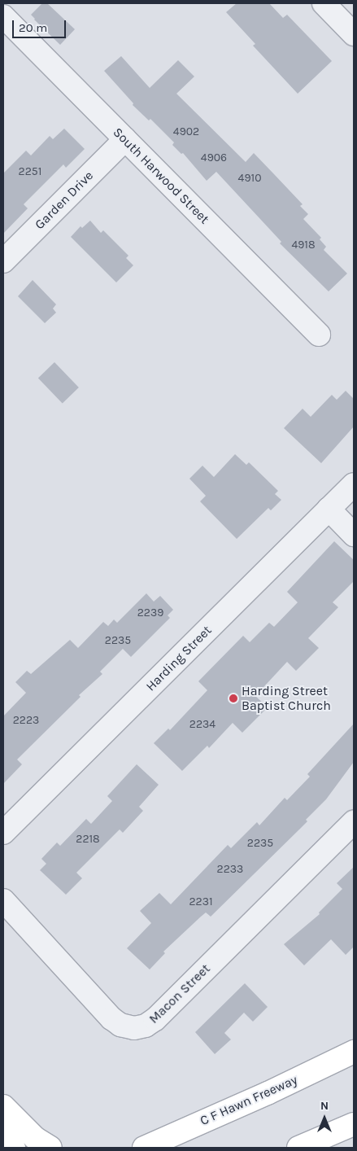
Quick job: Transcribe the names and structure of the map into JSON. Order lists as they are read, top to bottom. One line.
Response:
{"streets":{"main road":["C F Hawn Freeway"],"street":["South Harwood Street","Garden Drive","Harding Street","Macon Street"]},"crossings":[["South Harwood Street","Garden Drive"]],"places":["Harding Street Baptist Church"],"house_numbers":["4902","4906","2251","4910","4918","2239","2235","2223","2234","2218","2235","2233","2231"],"scale_bar":"20 m","north":"top"}
